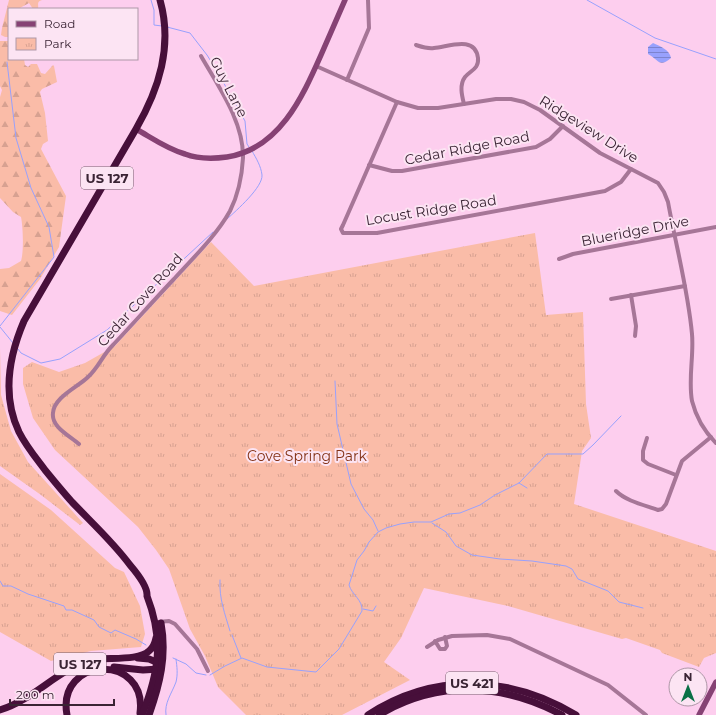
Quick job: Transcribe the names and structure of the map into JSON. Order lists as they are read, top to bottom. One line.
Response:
{"streets":{"highway":["US 127","US 421"],"street":["Guy Lane","Ridgeview Drive","Cedar Ridge Road","Locust Ridge Road","Blueridge Drive","Cedar Cove Road"]},"crossings":[["Guy Lane","Cedar Cove Road"],["Ridgeview Drive","Cedar Ridge Road"],["Ridgeview Drive","Locust Ridge Road"],["Ridgeview Drive","Blueridge Drive"],["Cedar Ridge Road","Locust Ridge Road"]],"parks":["Cove Spring Park"],"legend":["Road","Park"],"scale_bar":"200 m","north":"top"}
